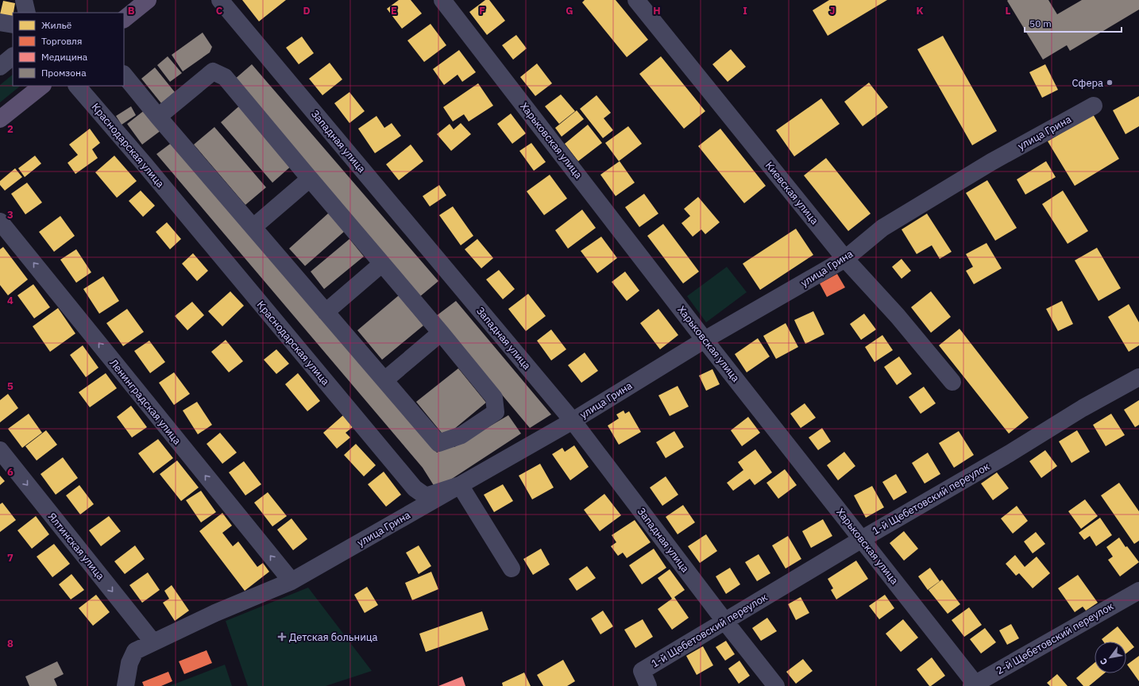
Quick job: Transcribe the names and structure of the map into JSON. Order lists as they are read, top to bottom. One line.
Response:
{"streets":{"street":["улица Грина","Харьковская улица","Западная улица","Краснодарская улица","Киевская улица","Ленинградская улица","1-й Щебетовский переулок","Ялтинская улица","2-й Щебетовский переулок"]},"crossings":[["улица Грина","Харьковская улица"],["улица Грина","Западная улица"],["улица Грина","Краснодарская улица"],["улица Грина","Киевская улица"],["улица Грина","Ленинградская улица"],["улица Грина","Ялтинская улица"],["Харьковская улица","1-й Щебетовский переулок"],["Харьковская улица","2-й Щебетовский переулок"],["Западная улица","1-й Щебетовский переулок"]],"one_way":["Ленинградская улица","Ялтинская улица"],"places":{"other":["Сфера"],"health":["Детская больница"]},"legend":["Жильё","Торговля","Медицина","Промзона"],"scale_bar":"50 m","north":"bottom left","grid":{"columns":["B","C","D","E","F","G","H","I","J","K","L"],"rows":["2","3","4","5","6","7","8"]}}
